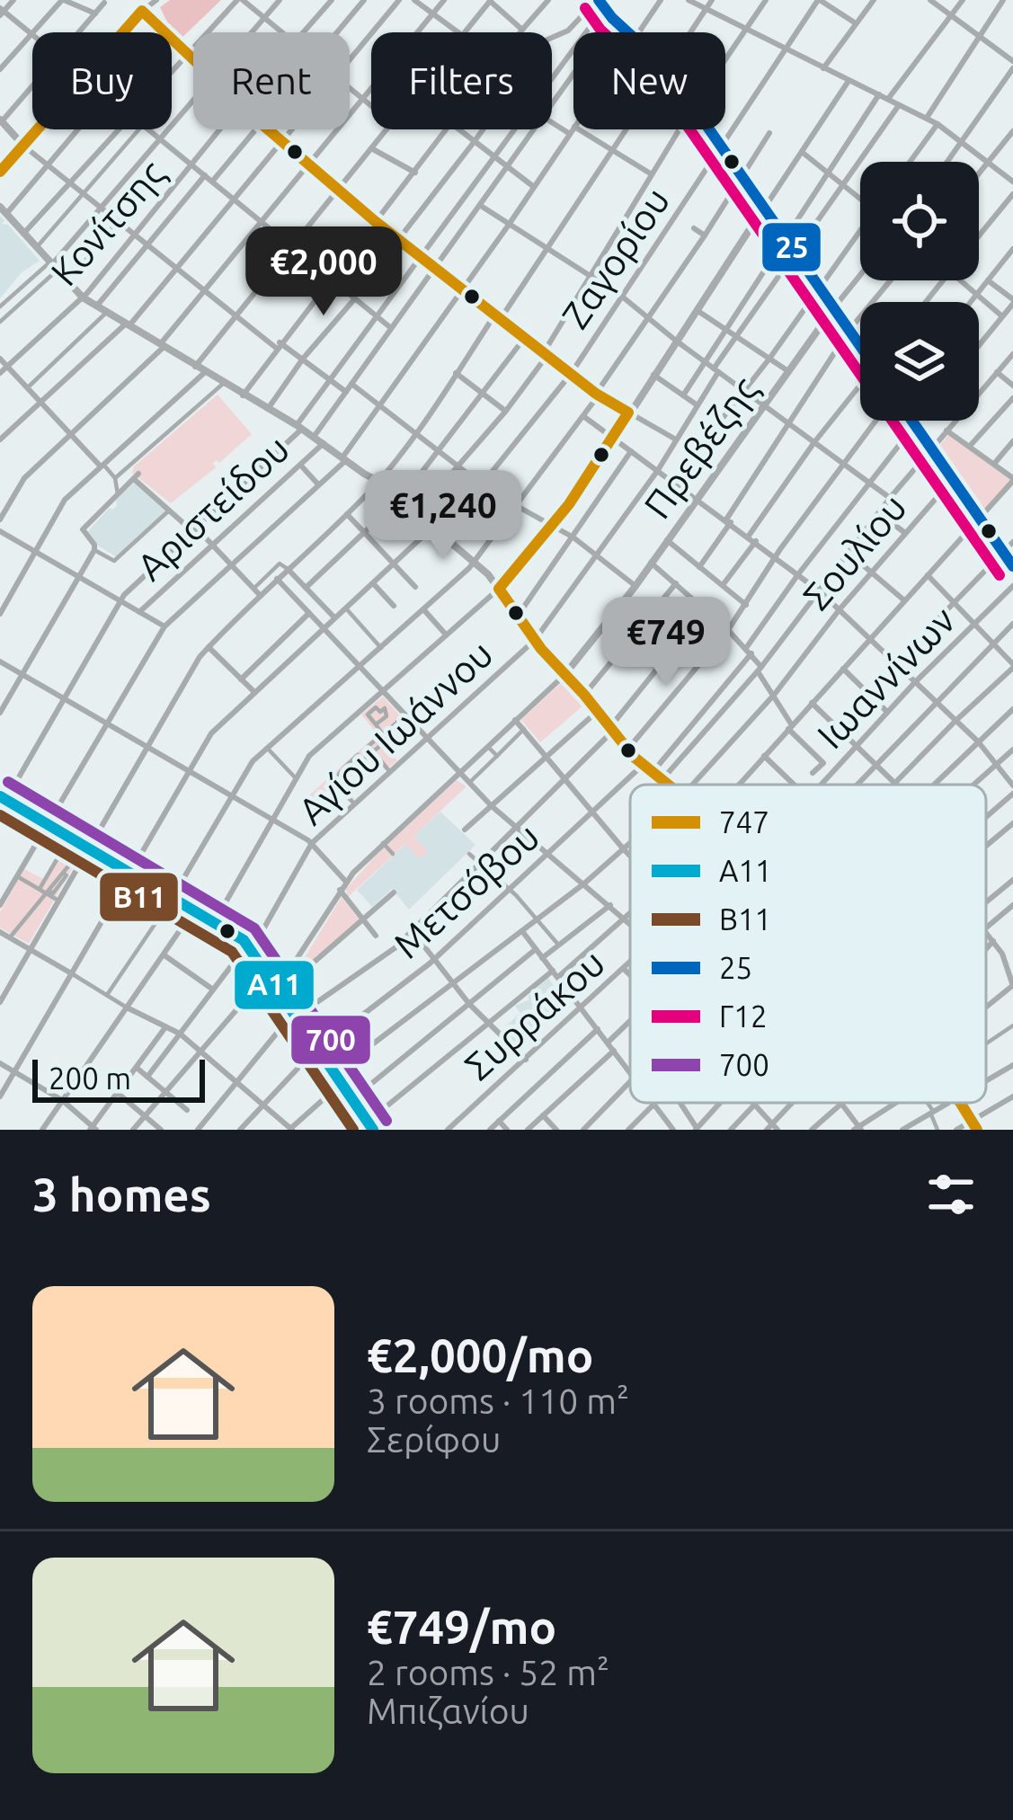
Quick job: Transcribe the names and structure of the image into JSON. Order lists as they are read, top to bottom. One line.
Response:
{"streets":{"street":["Κονίτσης","Ζαγορίου","Πρεβέζης","Αριστείδου","Σουλίου","Ιωαννίνων","Αγίου Ιωάννου","Μετσόβου","Συρράκου"]},"lines":["transit line 25","transit line Γ12","transit line 747","transit line 700","transit line Α11","transit line Β11"],"legend":["747","Α11","Β11","25","Γ12","700"],"scale_bar":"200 m","page":{"chip":["Buy","Rent","Filters","New"],"price":["€2,000","€1,240","€749"],"scale":"200 m","heading":"3 homes","list":[{"name":"€2,000/mo","note":"3 rooms · 110 m² · Σερίφου"},{"name":"€749/mo","note":"2 rooms · 52 m² · Μπιζανίου"}]}}
